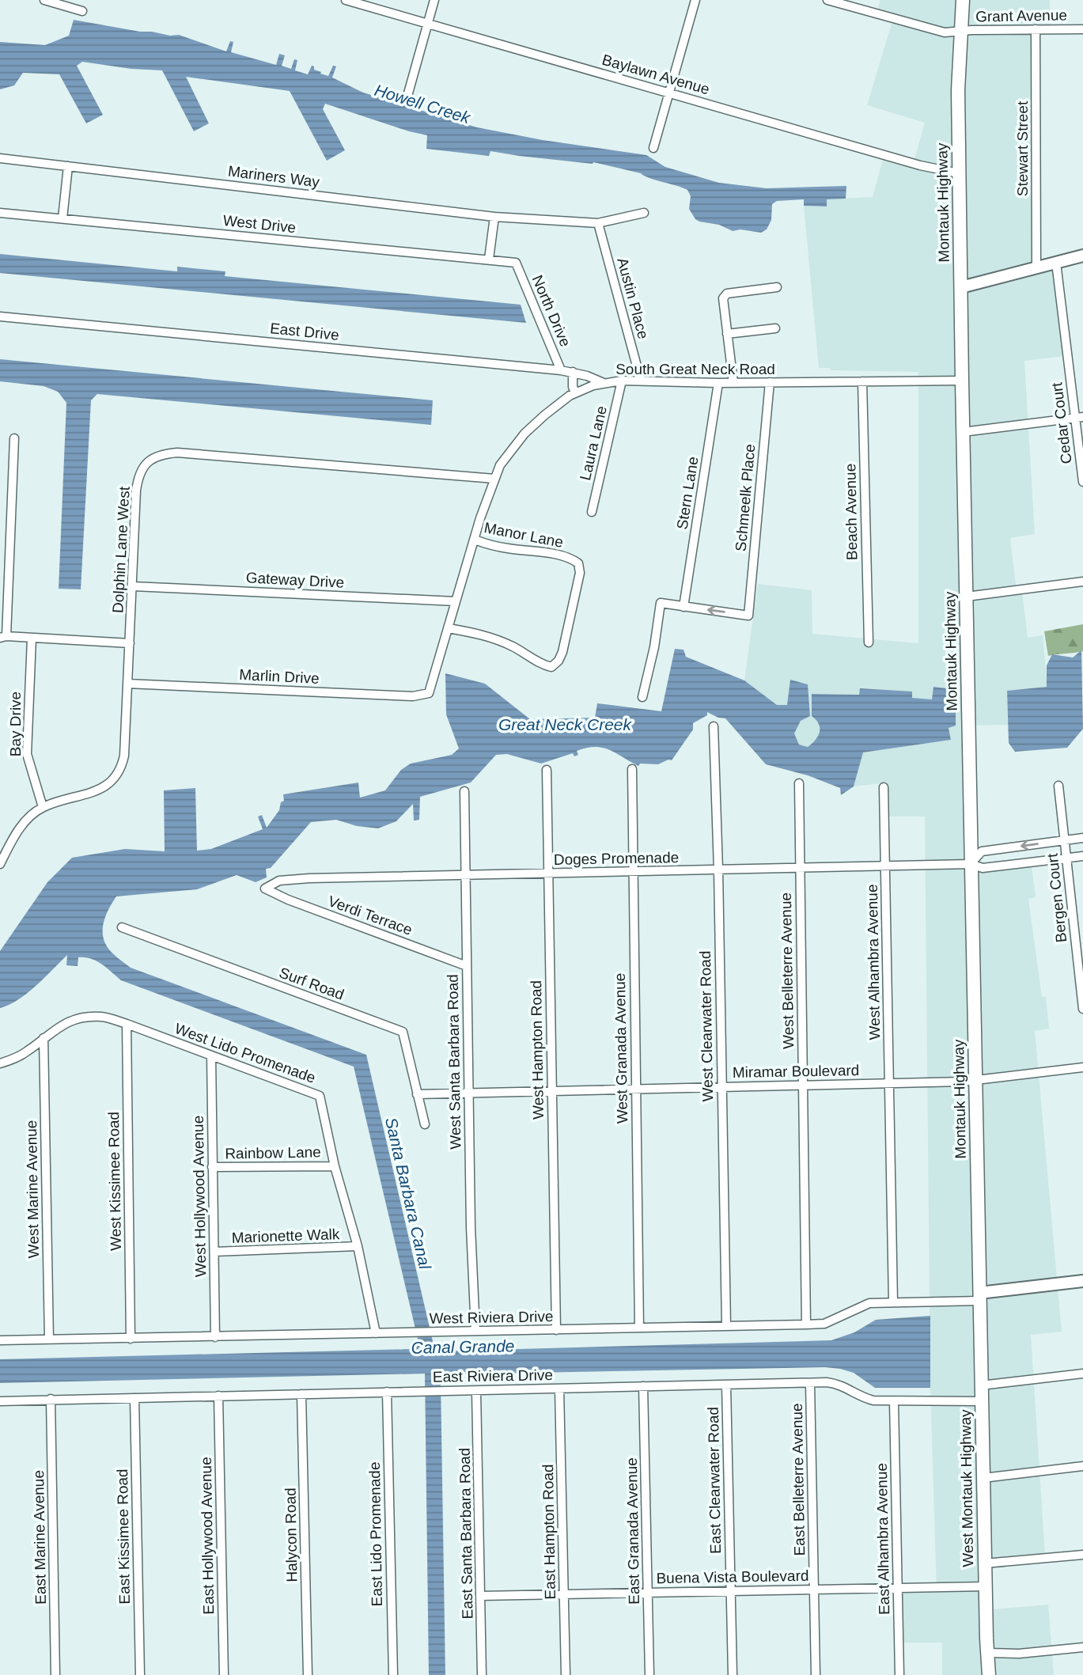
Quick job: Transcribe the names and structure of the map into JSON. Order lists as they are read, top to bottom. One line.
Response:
{"streets":{"main road":["Montauk Highway","West Montauk Highway"],"street":["Grant Avenue","Baylawn Avenue","Stewart Street","Mariners Way","West Drive","Austin Place","North Drive","East Drive","South Great Neck Road","Cedar Court","Laura Lane","Stern Lane","Schmeelk Place","Beach Avenue","Manor Lane","Dolphin Lane West","Gateway Drive","Marlin Drive","Bay Drive","Doges Promenade","Bergen Court","Verdi Terrace","West Alhambra Avenue","West Belleterre Avenue","Surf Road","West Clearwater Road","West Granada Avenue","West Hampton Road","West Lido Promenade","West Santa Barbara Road","Miramar Boulevard","Rainbow Lane","West Kissimee Road","West Marine Avenue","West Hollywood Avenue","Marionette Walk","West Riviera Drive","East Riviera Drive","East Belleterre Avenue","East Clearwater Road","East Granada Avenue","East Hampton Road","East Santa Barbara Road","East Lido Promenade","Halycon Road","East Hollywood Avenue","East Kissimee Road","East Marine Avenue","East Alhambra Avenue","Buena Vista Boulevard"]},"crossings":[["Grant Avenue","Stewart Street"],["Grant Avenue","Montauk Highway"],["Baylawn Avenue","Montauk Highway"],["Mariners Way","Austin Place"],["Montauk Highway","South Great Neck Road"],["Montauk Highway","Doges Promenade"],["Montauk Highway","Miramar Boulevard"],["Montauk Highway","West Riviera Drive"],["Montauk Highway","West Montauk Highway"],["West Drive","North Drive"],["Austin Place","South Great Neck Road"],["North Drive","East Drive"],["East Drive","South Great Neck Road"],["South Great Neck Road","Laura Lane"],["South Great Neck Road","Stern Lane"],["South Great Neck Road","Schmeelk Place"],["South Great Neck Road","Beach Avenue"],["South Great Neck Road","Manor Lane"],["South Great Neck Road","Dolphin Lane West"],["South Great Neck Road","Gateway Drive"],["South Great Neck Road","Marlin Drive"],["Stern Lane","Schmeelk Place"],["Dolphin Lane West","Gateway Drive"],["Dolphin Lane West","Marlin Drive"],["Dolphin Lane West","Bay Drive"],["Doges Promenade","Bergen Court"],["Doges Promenade","Verdi Terrace"],["Doges Promenade","West Alhambra Avenue"],["Doges Promenade","West Belleterre Avenue"],["Doges Promenade","West Clearwater Road"],["Doges Promenade","West Granada Avenue"],["Doges Promenade","West Hampton Road"],["Doges Promenade","West Santa Barbara Road"],["Verdi Terrace","West Santa Barbara Road"],["West Alhambra Avenue","Miramar Boulevard"],["West Alhambra Avenue","West Riviera Drive"],["West Belleterre Avenue","Miramar Boulevard"],["West Belleterre Avenue","West Riviera Drive"],["Surf Road","Miramar Boulevard"],["West Clearwater Road","Miramar Boulevard"],["West Clearwater Road","West Riviera Drive"],["West Granada Avenue","Miramar Boulevard"],["West Granada Avenue","West Riviera Drive"],["West Hampton Road","Miramar Boulevard"],["West Hampton Road","West Riviera Drive"],["West Lido Promenade","Rainbow Lane"],["West Lido Promenade","West Kissimee Road"],["West Lido Promenade","West Marine Avenue"],["West Lido Promenade","West Hollywood Avenue"],["West Lido Promenade","Marionette Walk"],["West Lido Promenade","West Riviera Drive"],["West Santa Barbara Road","Miramar Boulevard"],["West Santa Barbara Road","West Riviera Drive"],["Rainbow Lane","West Hollywood Avenue"],["West Kissimee Road","West Riviera Drive"],["West Marine Avenue","West Riviera Drive"],["West Hollywood Avenue","Marionette Walk"],["West Hollywood Avenue","West Riviera Drive"],["West Riviera Drive","West Montauk Highway"],["East Riviera Drive","East Belleterre Avenue"],["East Riviera Drive","East Clearwater Road"],["East Riviera Drive","West Montauk Highway"],["East Riviera Drive","East Granada Avenue"],["East Riviera Drive","East Hampton Road"],["East Riviera Drive","East Santa Barbara Road"],["East Riviera Drive","East Lido Promenade"],["East Riviera Drive","Halycon Road"],["East Riviera Drive","East Hollywood Avenue"],["East Riviera Drive","East Kissimee Road"],["East Riviera Drive","East Marine Avenue"],["East Riviera Drive","East Alhambra Avenue"],["East Belleterre Avenue","Buena Vista Boulevard"],["East Clearwater Road","Buena Vista Boulevard"],["West Montauk Highway","Buena Vista Boulevard"],["East Granada Avenue","Buena Vista Boulevard"],["East Hampton Road","Buena Vista Boulevard"],["East Santa Barbara Road","Buena Vista Boulevard"],["East Alhambra Avenue","Buena Vista Boulevard"]],"one_way":["Schmeelk Place"],"water":["Howell Creek","Great Neck Creek","Santa Barbara Canal","Canal Grande"]}
